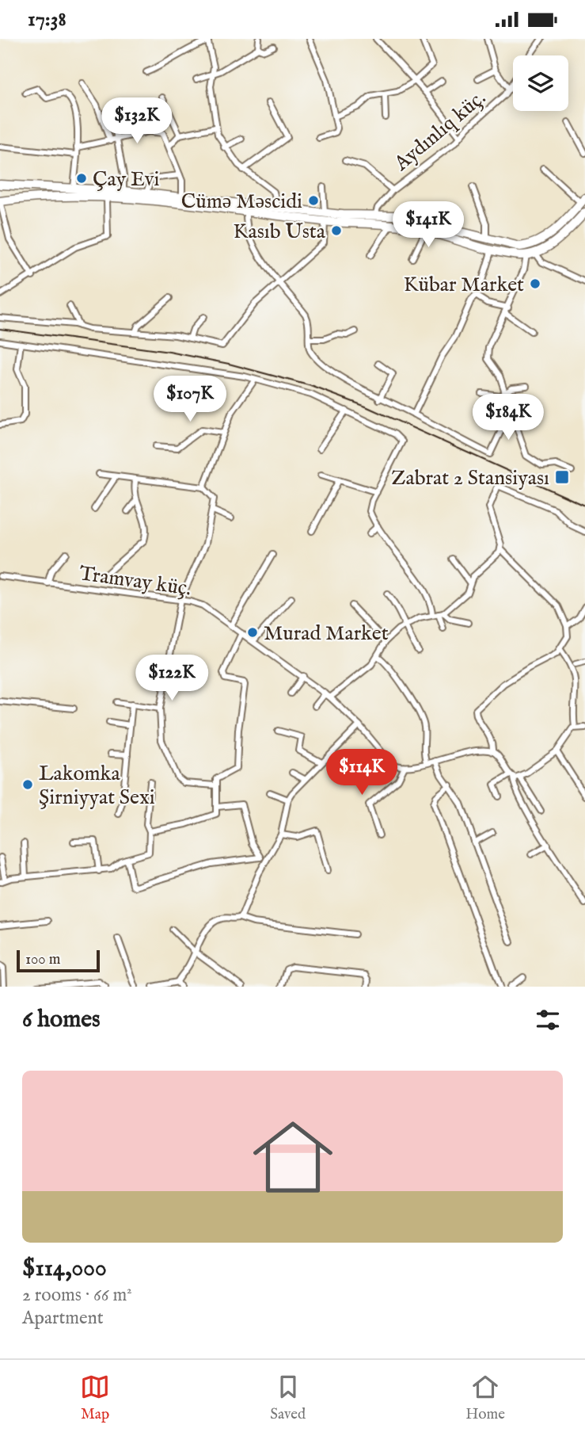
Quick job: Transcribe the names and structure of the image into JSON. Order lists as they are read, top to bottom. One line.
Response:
{"streets":{"street":["Aydınlıq küç.","Tramvay küç."]},"places":{"other":["Çay Evi","Cümə Məscidi","Kasıb Usta","Kübar Market","Murad Market","Lakomka Şirniyyat Sexi"],"transit":["Zabrat 2 Stansiyası"]},"scale_bar":"100 m","page":{"status":"17:38","price":["$132K","$141K","$107K","$184K","$122K","$114K"],"scale":"100 m","heading":"6 homes","list":[{"name":"$114,000","note":"2 rooms · 66 m² · Apartment"}],"tabs":["Map","Saved","Home"]}}
